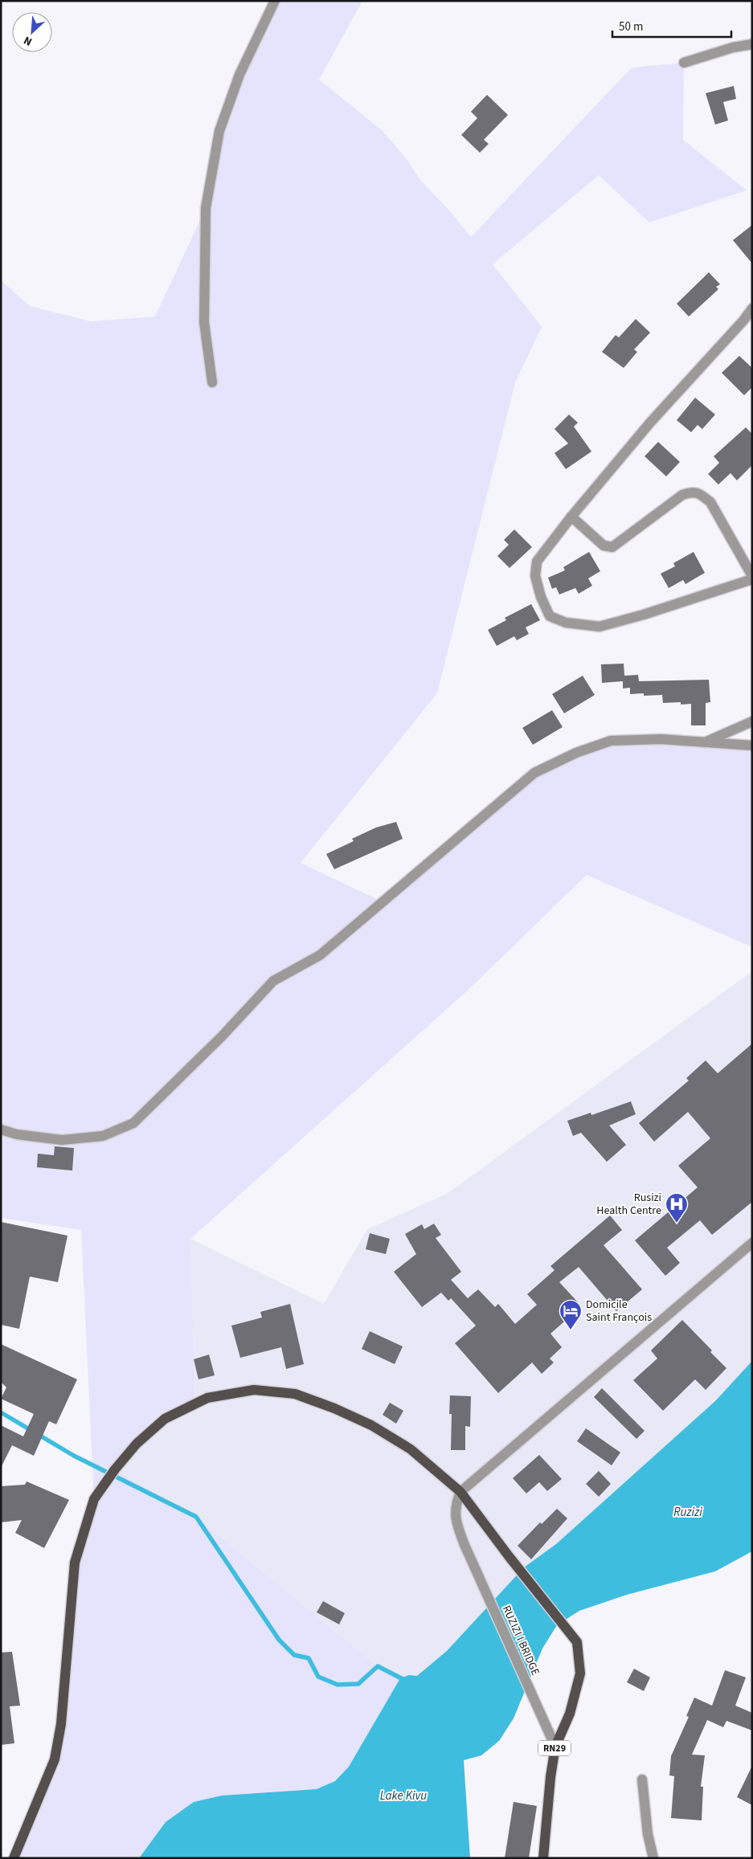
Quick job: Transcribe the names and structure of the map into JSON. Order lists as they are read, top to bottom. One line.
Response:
{"streets":{"main road":["RN29"],"street":["RUZIZI I BRIDGE"]},"crossings":[["RUZIZI I BRIDGE","RN29"]],"water":["Ruzizi","Lake Kivu"],"places":{"hospital":["Rusizi Health Centre"],"hotel":["Domicile Saint François"]},"scale_bar":"50 m","north":"bottom left"}
